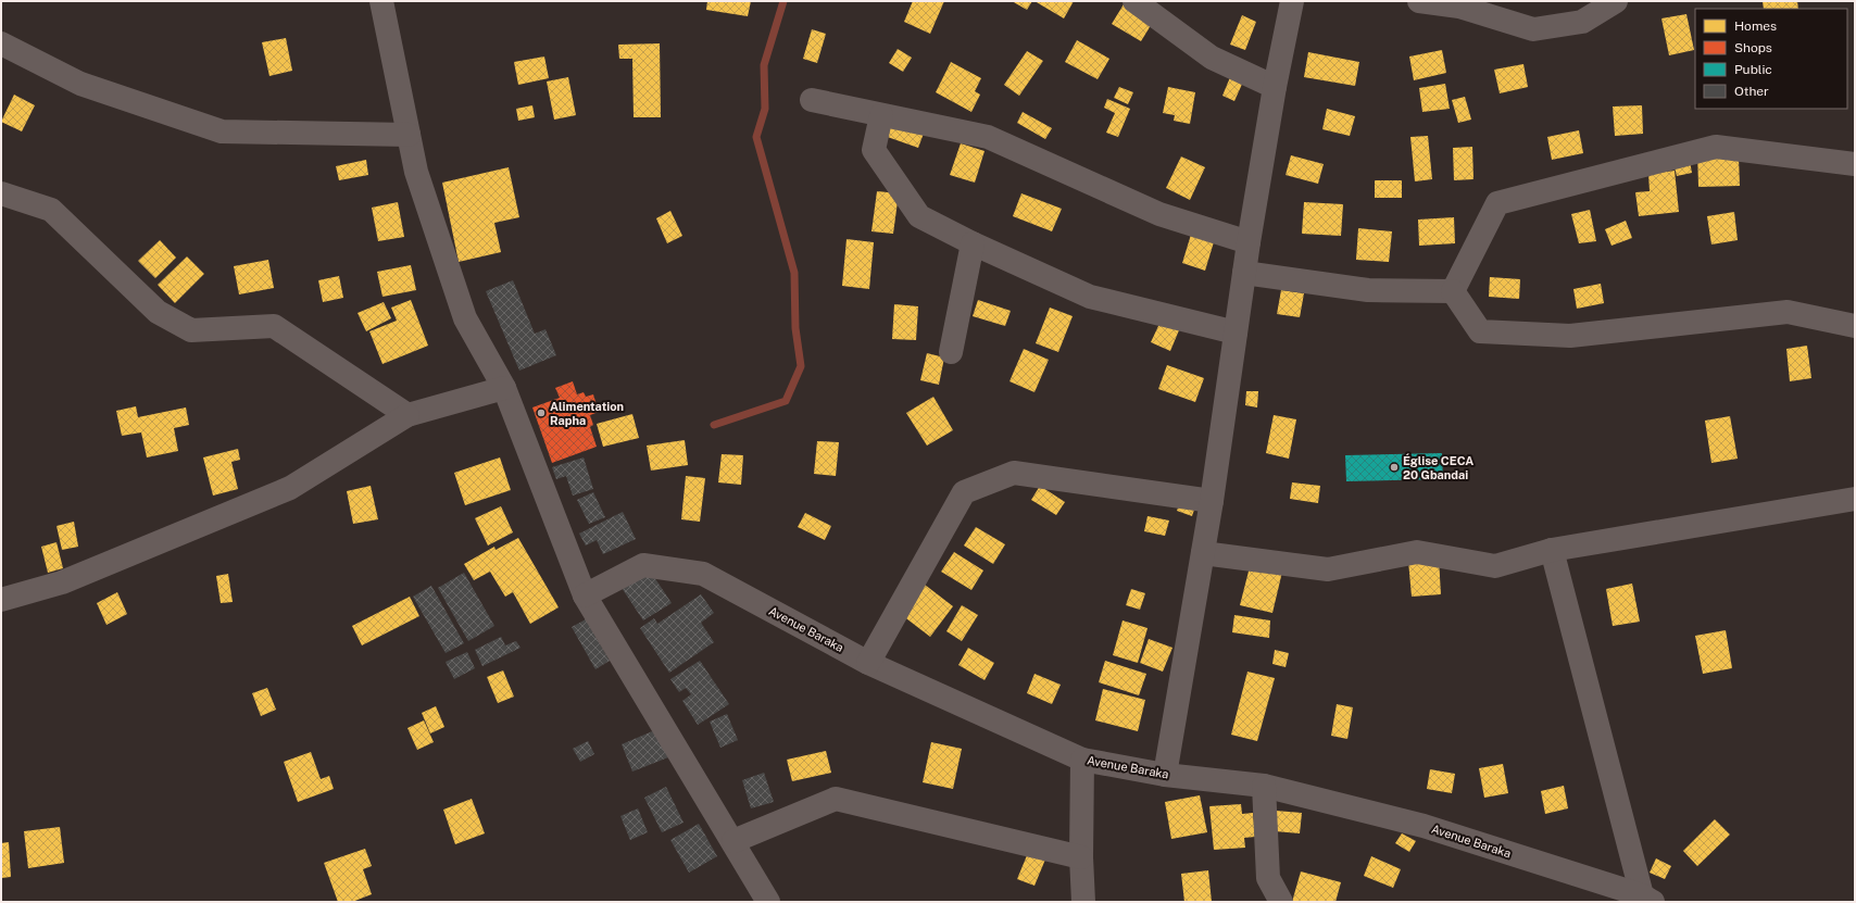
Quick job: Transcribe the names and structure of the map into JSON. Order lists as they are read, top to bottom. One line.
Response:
{"streets":{"street":["Avenue Baraka"]},"places":["Alimentation Rapha","Église CECA 20 Gbandai"],"legend":["Homes","Shops","Public","Other"]}
